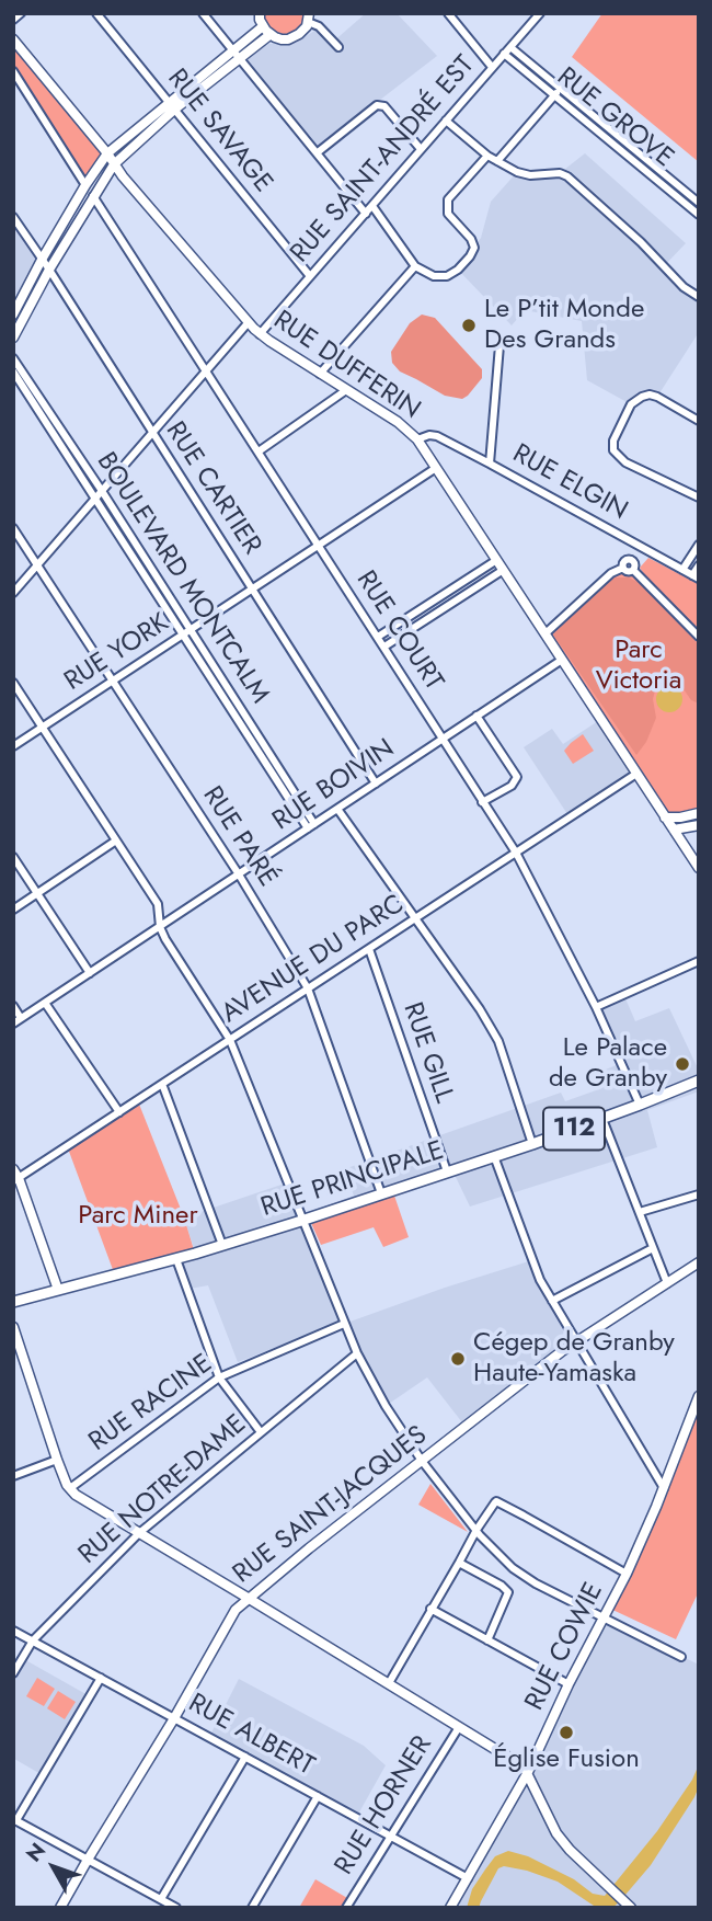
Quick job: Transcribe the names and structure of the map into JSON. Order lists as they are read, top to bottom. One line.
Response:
{"streets":{"main road":["112","RUE PRINCIPALE"],"street":["RUE GROVE","RUE SAVAGE","RUE SAINT-ANDRÉ EST","RUE DUFFERIN","RUE ELGIN","RUE CARTIER","BOULEVARD MONTCALM","RUE COURT","RUE YORK","RUE BOIVIN","RUE PARÉ","AVENUE DU PARC","RUE GILL","RUE RACINE","RUE NOTRE-DAME","RUE SAINT-JACQUES","RUE COWIE","RUE ALBERT","RUE HORNER"]},"crossings":[["RUE GROVE","RUE SAINT-ANDRÉ EST"],["RUE SAVAGE","RUE SAINT-ANDRÉ EST"],["RUE SAINT-ANDRÉ EST","RUE DUFFERIN"],["RUE DUFFERIN","RUE ELGIN"],["RUE DUFFERIN","RUE YORK"],["RUE DUFFERIN","RUE BOIVIN"],["RUE DUFFERIN","AVENUE DU PARC"],["RUE CARTIER","RUE YORK"],["RUE CARTIER","RUE BOIVIN"],["BOULEVARD MONTCALM","RUE YORK"],["BOULEVARD MONTCALM","RUE BOIVIN"],["RUE COURT","RUE YORK"],["RUE COURT","RUE BOIVIN"],["RUE COURT","AVENUE DU PARC"],["RUE COURT","RUE PRINCIPALE"],["RUE YORK","RUE PARÉ"],["RUE BOIVIN","RUE PARÉ"],["RUE PARÉ","AVENUE DU PARC"],["RUE PARÉ","RUE PRINCIPALE"],["AVENUE DU PARC","RUE GILL"],["RUE GILL","RUE PRINCIPALE"],["RUE NOTRE-DAME","RUE ALBERT"],["RUE SAINT-JACQUES","RUE ALBERT"],["RUE COWIE","RUE ALBERT"],["RUE ALBERT","RUE HORNER"]],"parks":["Parc Victoria","Parc Miner"],"places":["Le P’tit Monde Des Grands","Le Palace de Granby","Cégep de Granby Haute-Yamaska","Église Fusion"],"north":"top left"}
